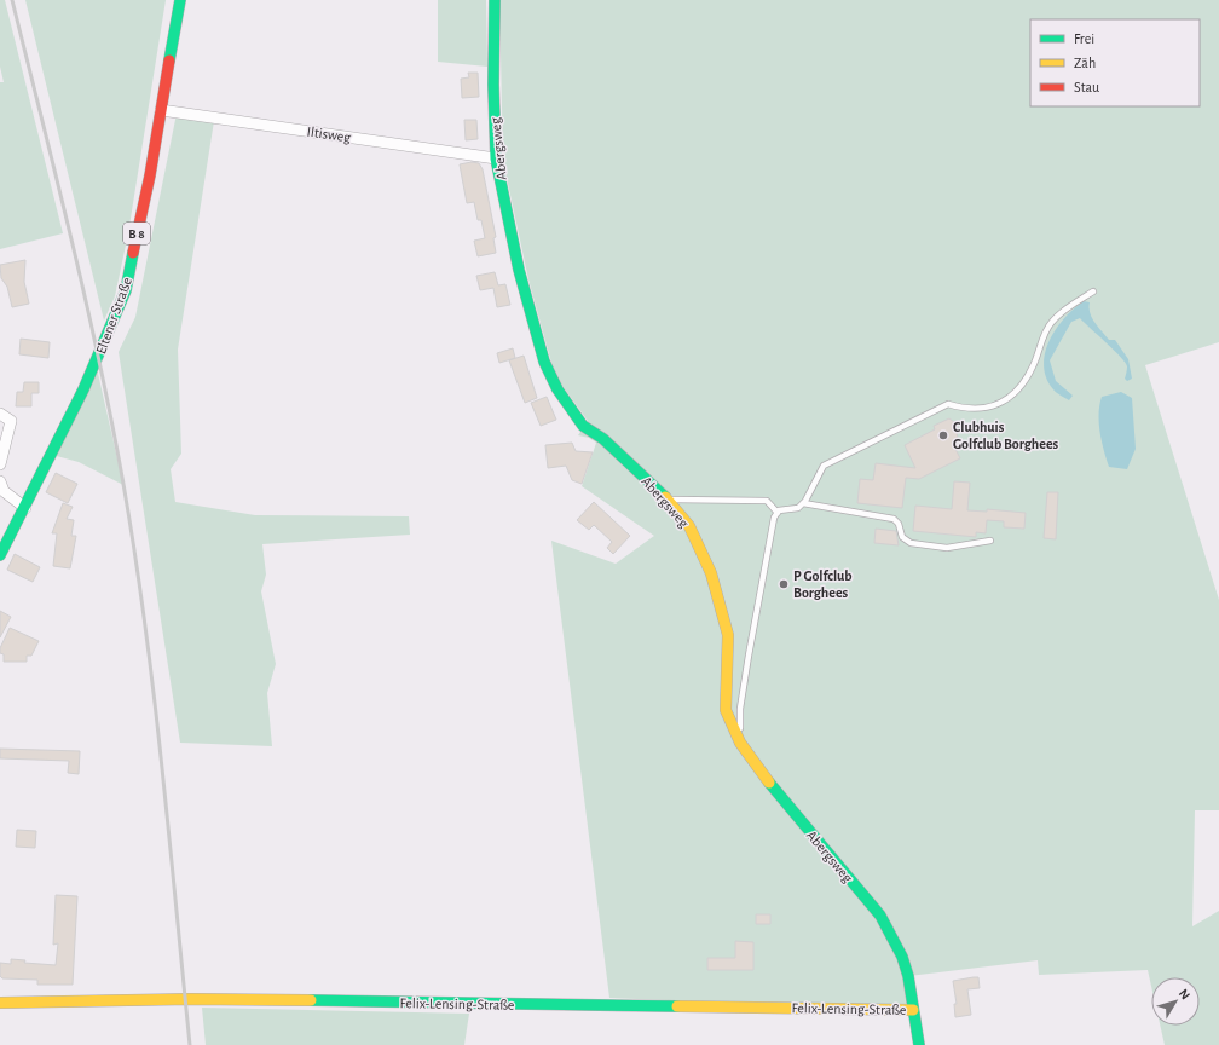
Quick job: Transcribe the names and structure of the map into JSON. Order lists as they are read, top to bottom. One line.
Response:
{"streets":{"street":["Iltisweg","Abergsweg","B 8","Eltener Straße","Felix-Lensing-Straße"]},"crossings":[["Iltisweg","Abergsweg"],["Iltisweg","Eltener Straße"],["Abergsweg","Felix-Lensing-Straße"]],"places":["Clubhuis Golfclub Borghees","P Golfclub Borghees"],"legend":["Frei","Zäh","Stau"],"north":"top right"}
